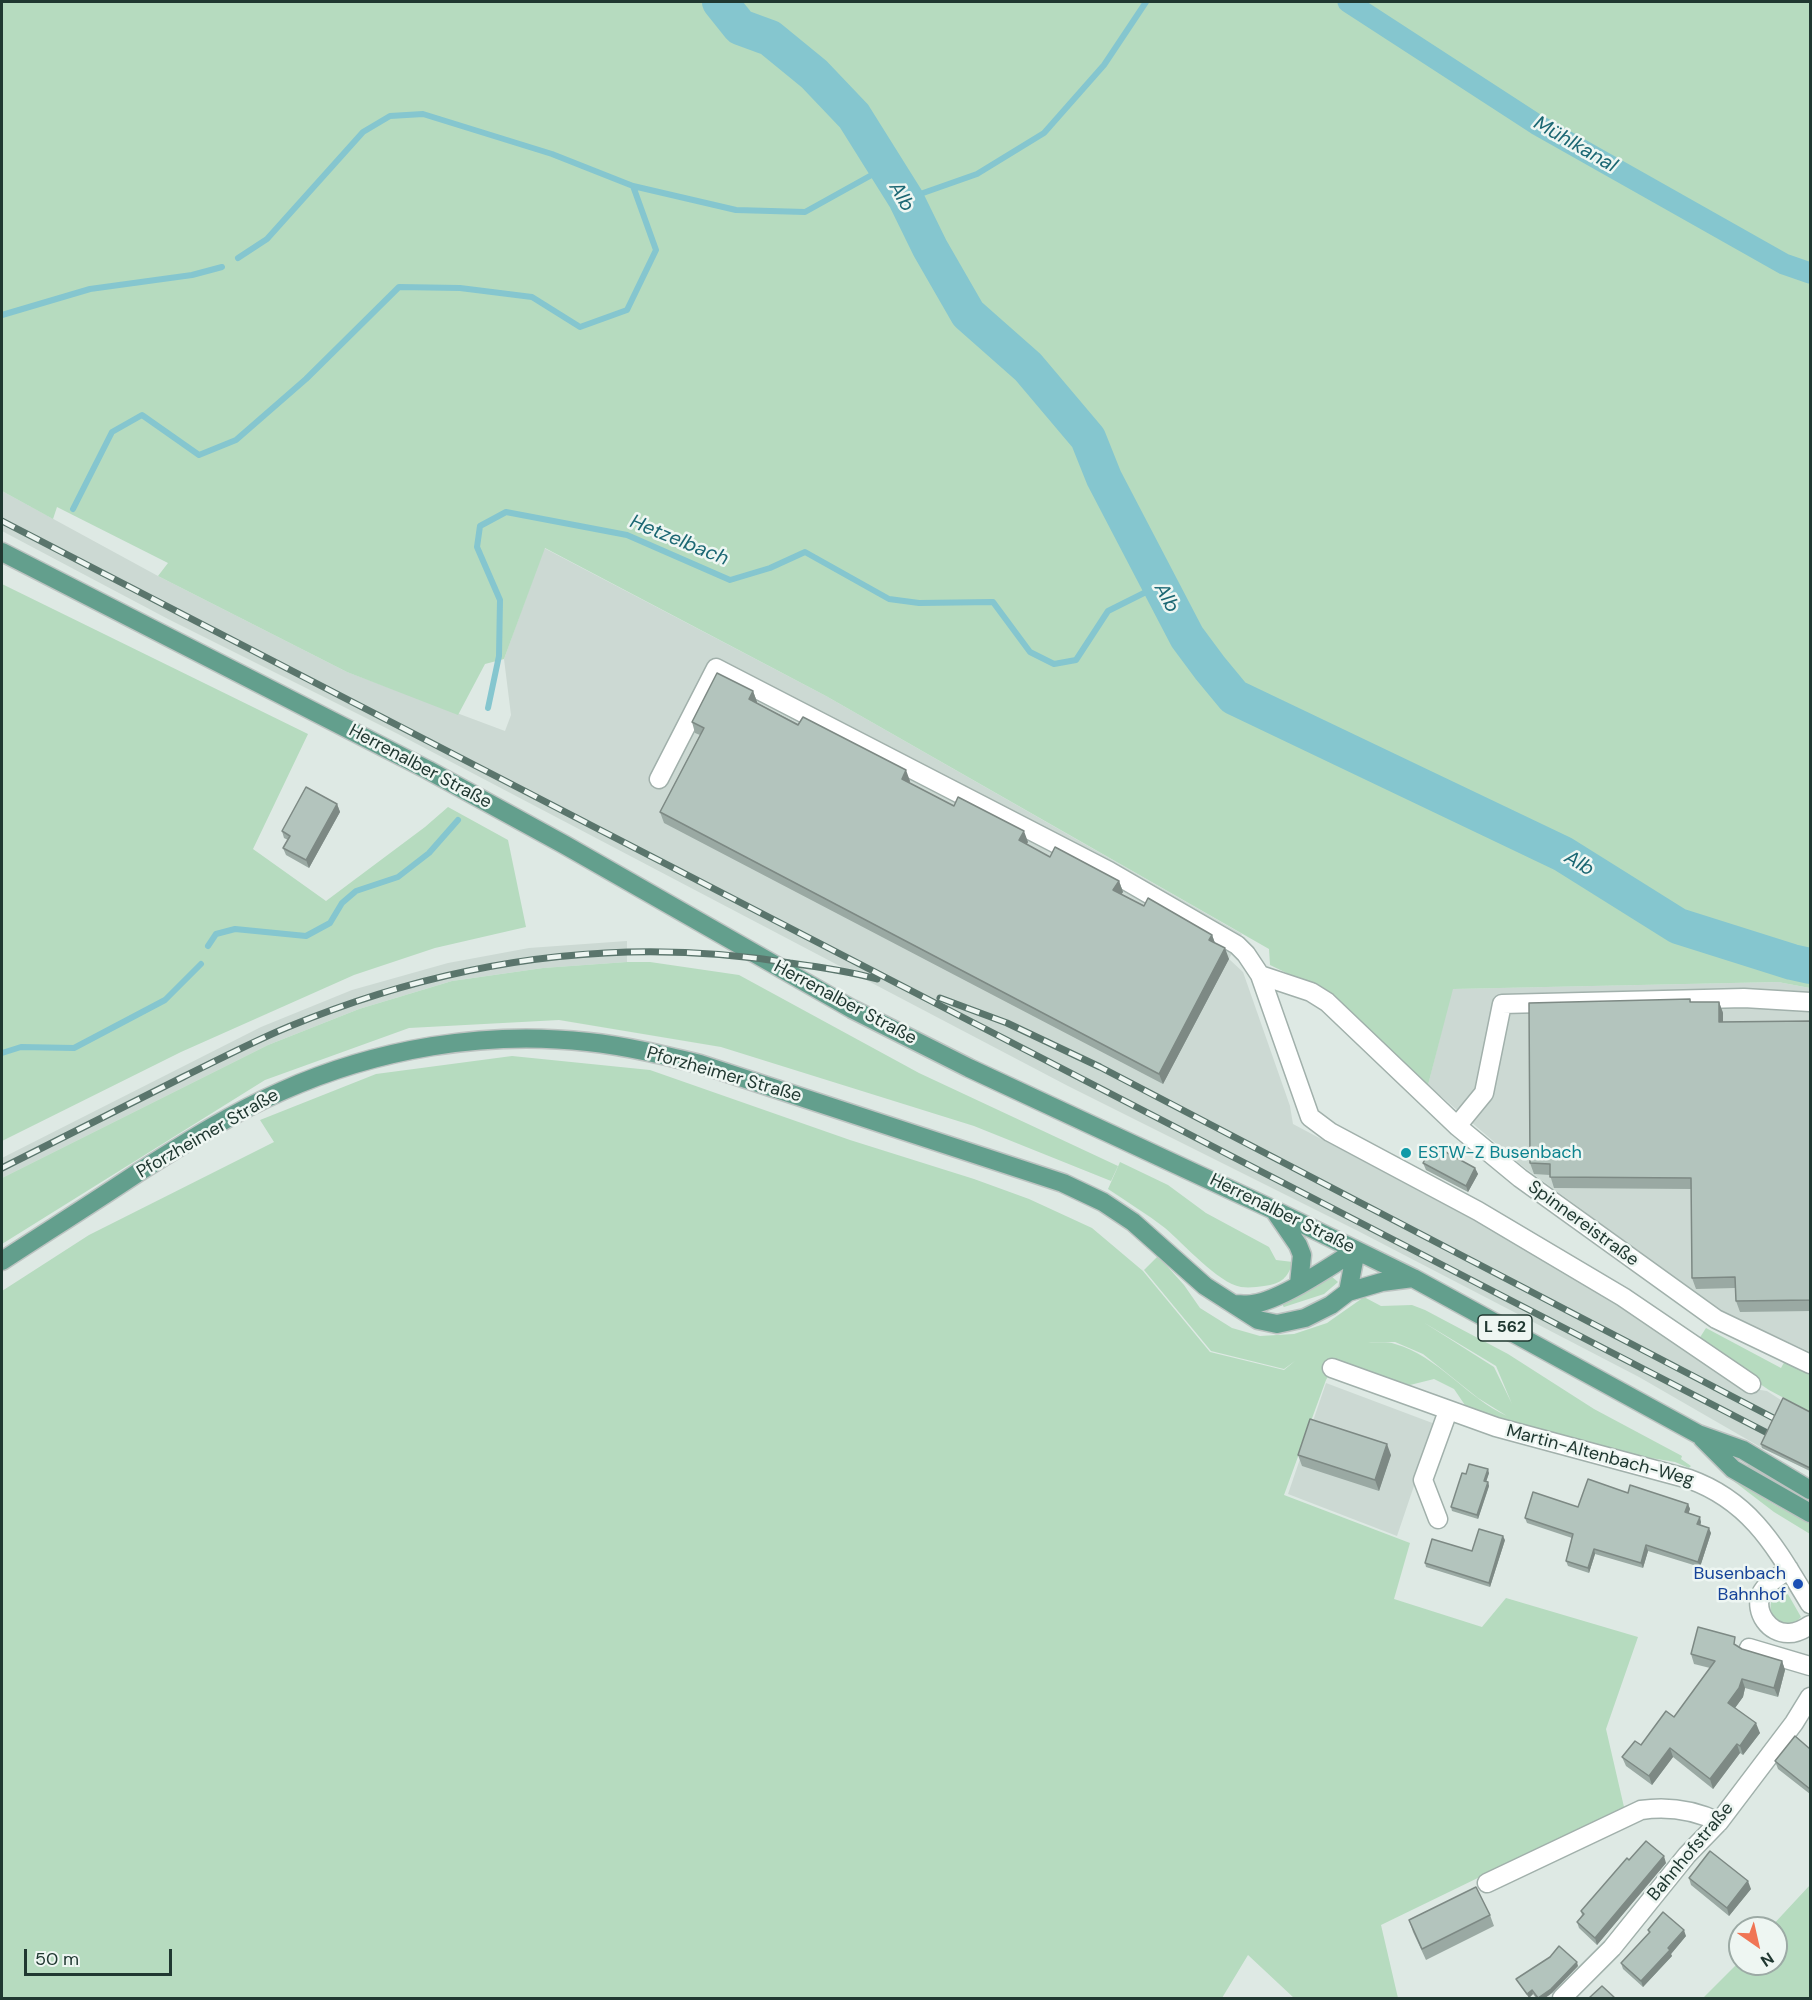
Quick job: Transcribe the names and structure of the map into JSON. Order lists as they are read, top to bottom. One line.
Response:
{"streets":{"main road":["Herrenalber Straße","Pforzheimer Straße","L 562"],"street":["Spinnereistraße","Martin-Altenbach-Weg","Bahnhofstraße"]},"crossings":[["Herrenalber Straße","Pforzheimer Straße"]],"water":["Mühlkanal","Alb","Hetzelbach"],"places":["ESTW-Z Busenbach","Busenbach Bahnhof"],"scale_bar":"50 m","north":"bottom right"}
